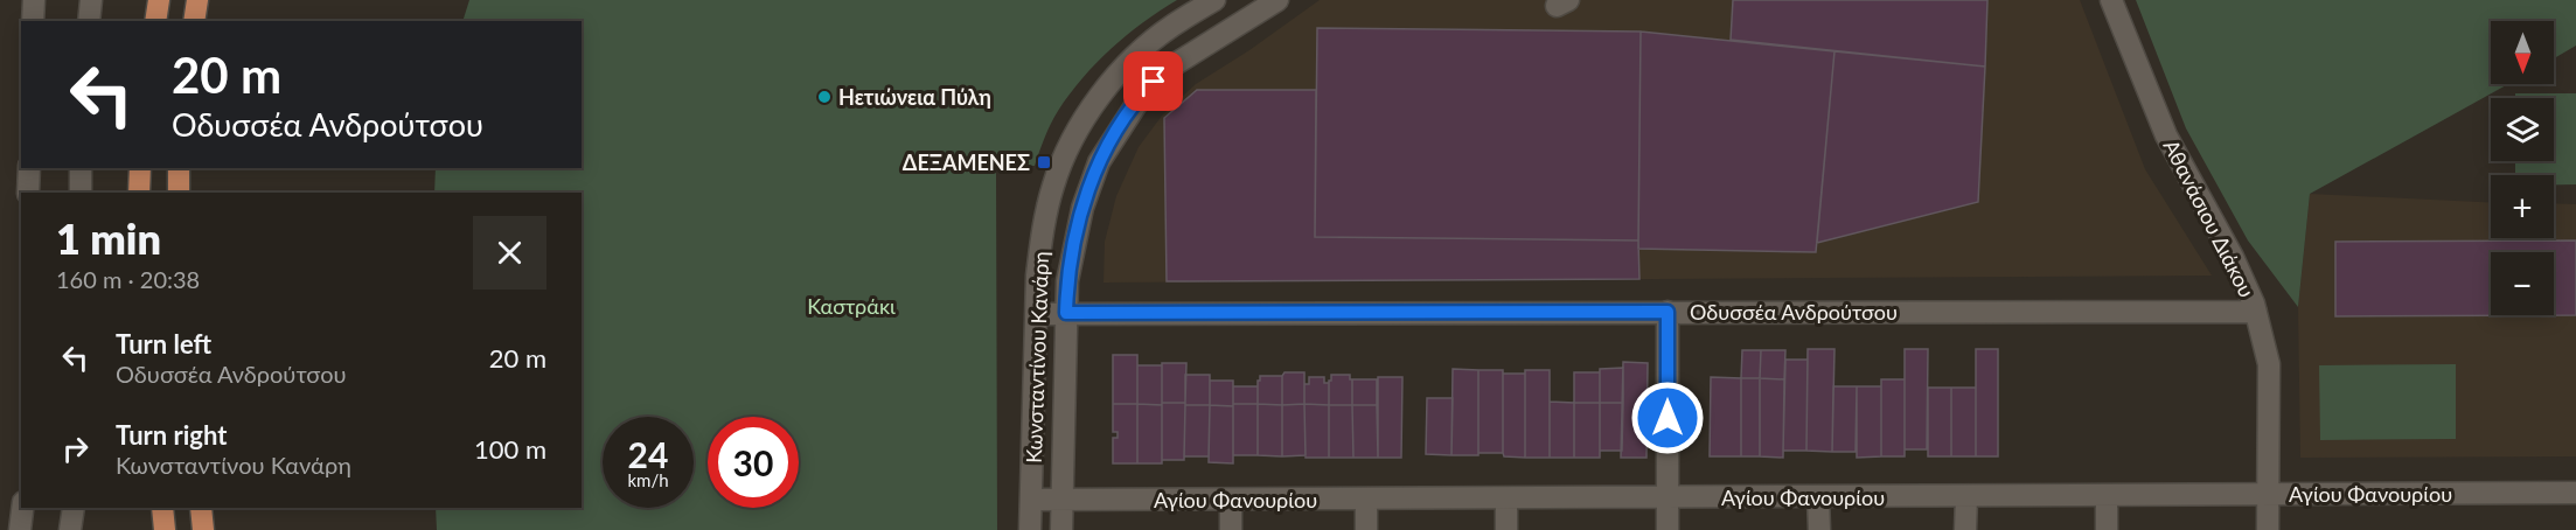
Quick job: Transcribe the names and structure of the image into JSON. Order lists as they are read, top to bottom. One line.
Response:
{"streets":{"street":["Αθανάσιου Διάκου","Οδυσσέα Ανδρούτσου","Κωνσταντίνου Κανάρη","Αγίου Φανουρίου"]},"crossings":[["Αθανάσιου Διάκου","Οδυσσέα Ανδρούτσου"],["Αθανάσιου Διάκου","Αγίου Φανουρίου"],["Οδυσσέα Ανδρούτσου","Κωνσταντίνου Κανάρη"],["Κωνσταντίνου Κανάρη","Αγίου Φανουρίου"]],"parks":["Καστράκι"],"places":{"other":["Ηετιώνεια Πύλη"],"transit":["ΔΕΞΑΜΕΝΕΣ"]},"north":"bottom","page":{"map_buttons":["+","−"],"turn":["20 m","Οδυσσέα Ανδρούτσου"],"heading":["1 min","160 m · 20:38"],"list":[{"name":"Turn left","note":"Οδυσσέα Ανδρούτσου","value":"20 m"},{"name":"Turn right","note":"Κωνσταντίνου Κανάρη","value":"100 m"}],"speed":"24 km/h","limit":"30"}}
